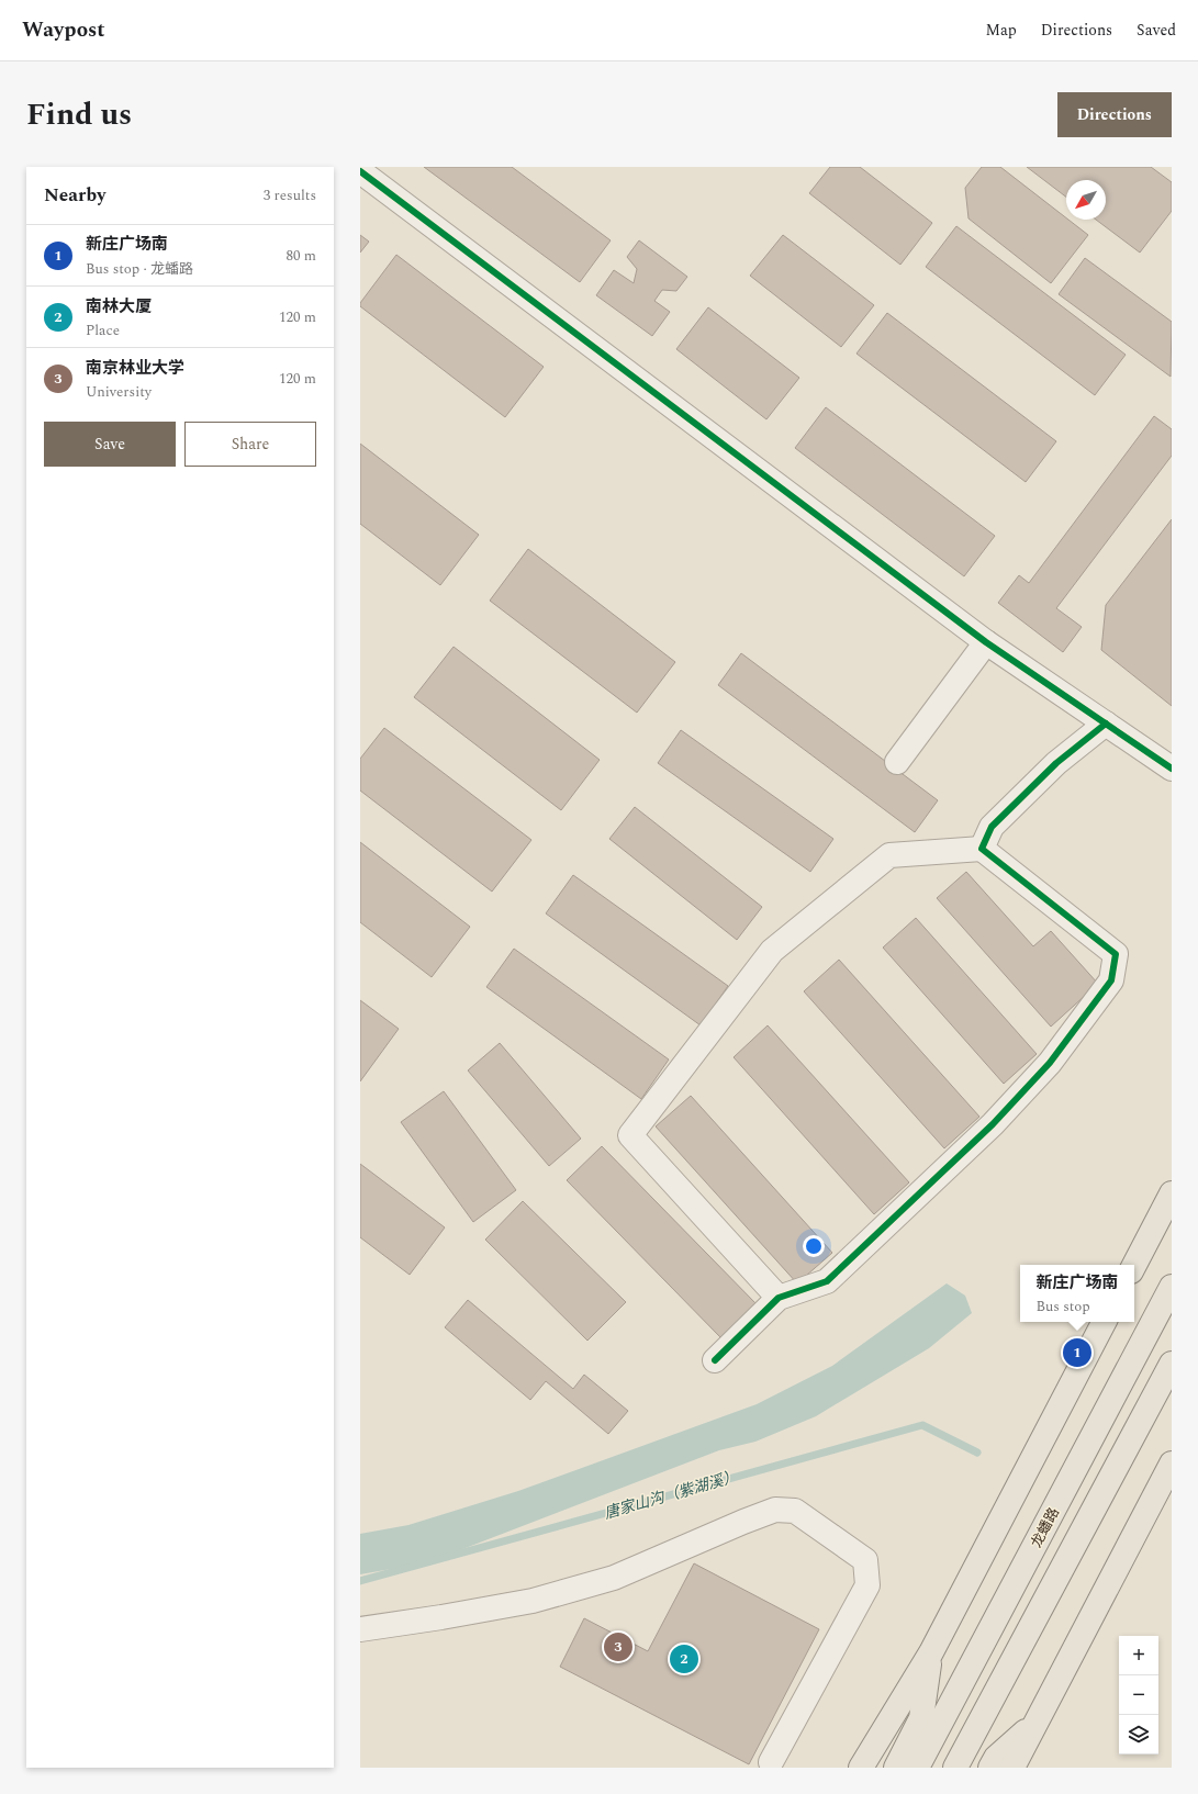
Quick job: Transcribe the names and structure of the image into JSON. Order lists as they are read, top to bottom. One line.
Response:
{"streets":{"main road":["龙蟠路"]},"water":["唐家山沟（紫湖溪）"],"north":"bottom left","page":{"header":"Waypost","nav":["Map","Directions","Saved"],"title":"Find us","buttons":["Directions",["Save","Share"]],"heading":["Nearby","3 results"],"list":[{"mark":"1","name":"新庄广场南","note":"Bus stop · 龙蟠路","value":"80 m"},{"mark":"2","name":"南林大厦","note":"Place","value":"120 m"},{"mark":"3","name":"南京林业大学","note":"University","value":"120 m"}],"popup":["新庄广场南","Bus stop"],"pins":["1","3","2"],"map_buttons":["+","−"]}}
